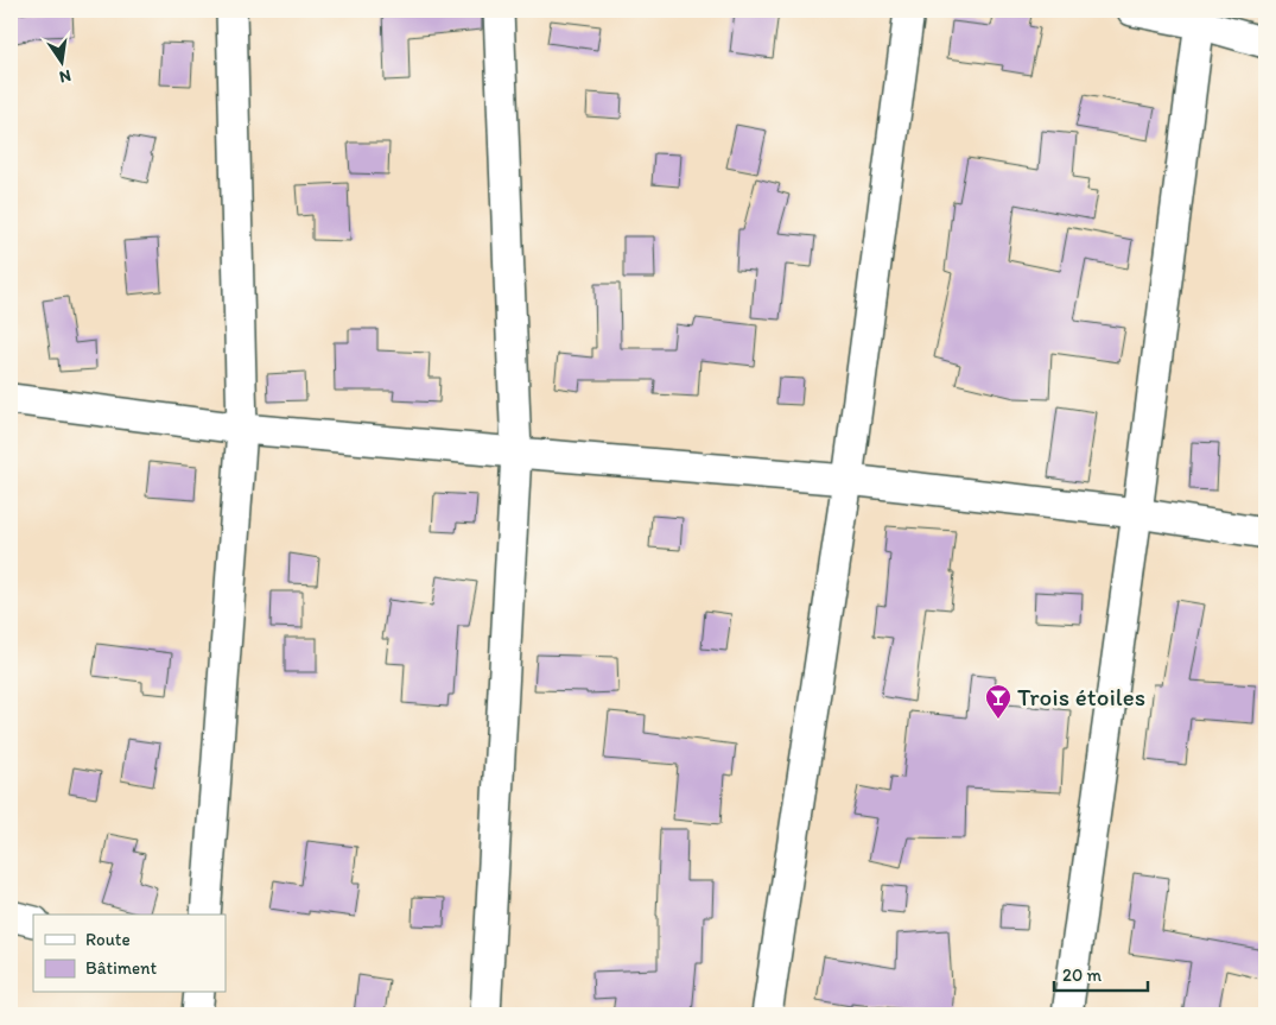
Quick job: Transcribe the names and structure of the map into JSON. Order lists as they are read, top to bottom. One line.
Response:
{"places":{"bar":["Trois étoiles"]},"legend":["Route","Bâtiment"],"scale_bar":"20 m","north":"bottom"}
